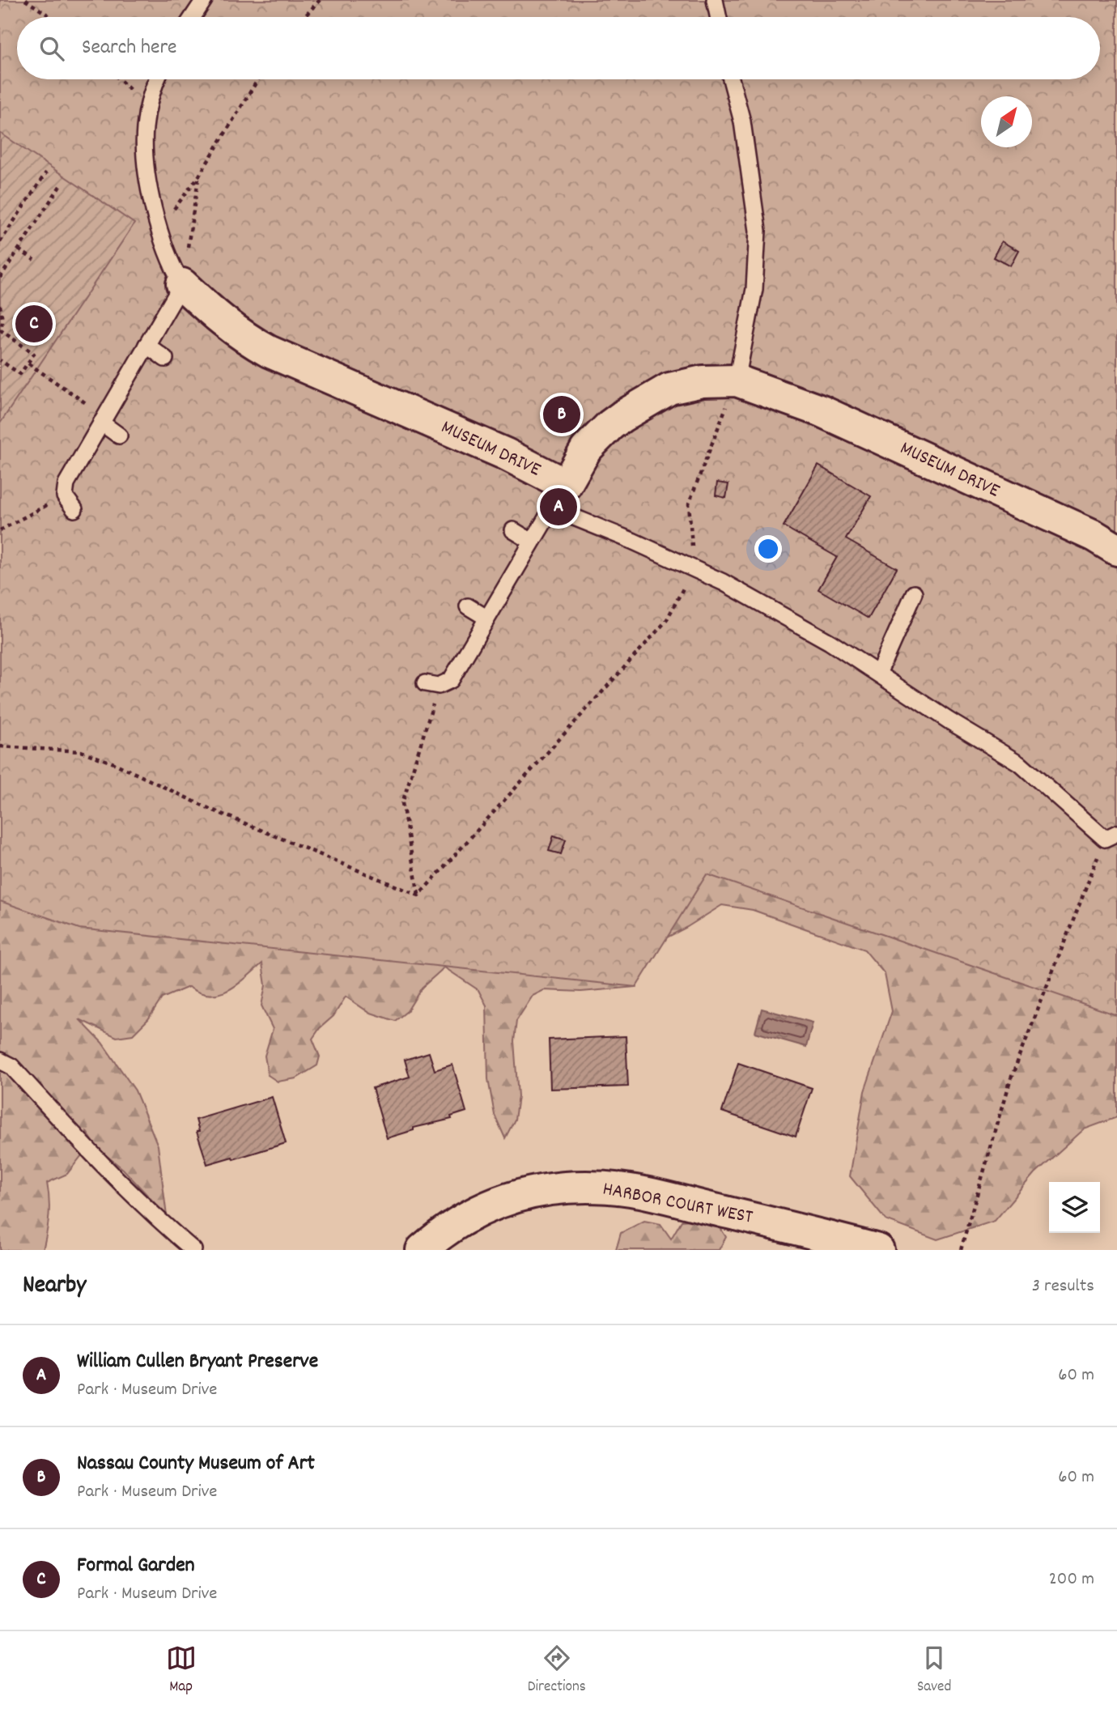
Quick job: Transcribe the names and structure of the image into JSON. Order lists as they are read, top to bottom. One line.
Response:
{"streets":{"street":["MUSEUM DRIVE","HARBOR COURT WEST"]},"north":"top right","page":{"search":"Search here","pins":["C","B","A"],"heading":["Nearby","3 results"],"list":[{"mark":"A","name":"William Cullen Bryant Preserve","note":"Park · Museum Drive","value":"60 m"},{"mark":"B","name":"Nassau County Museum of Art","note":"Park · Museum Drive","value":"60 m"},{"mark":"C","name":"Formal Garden","note":"Park · Museum Drive","value":"200 m"}],"nav":["Map","Directions","Saved"]}}
